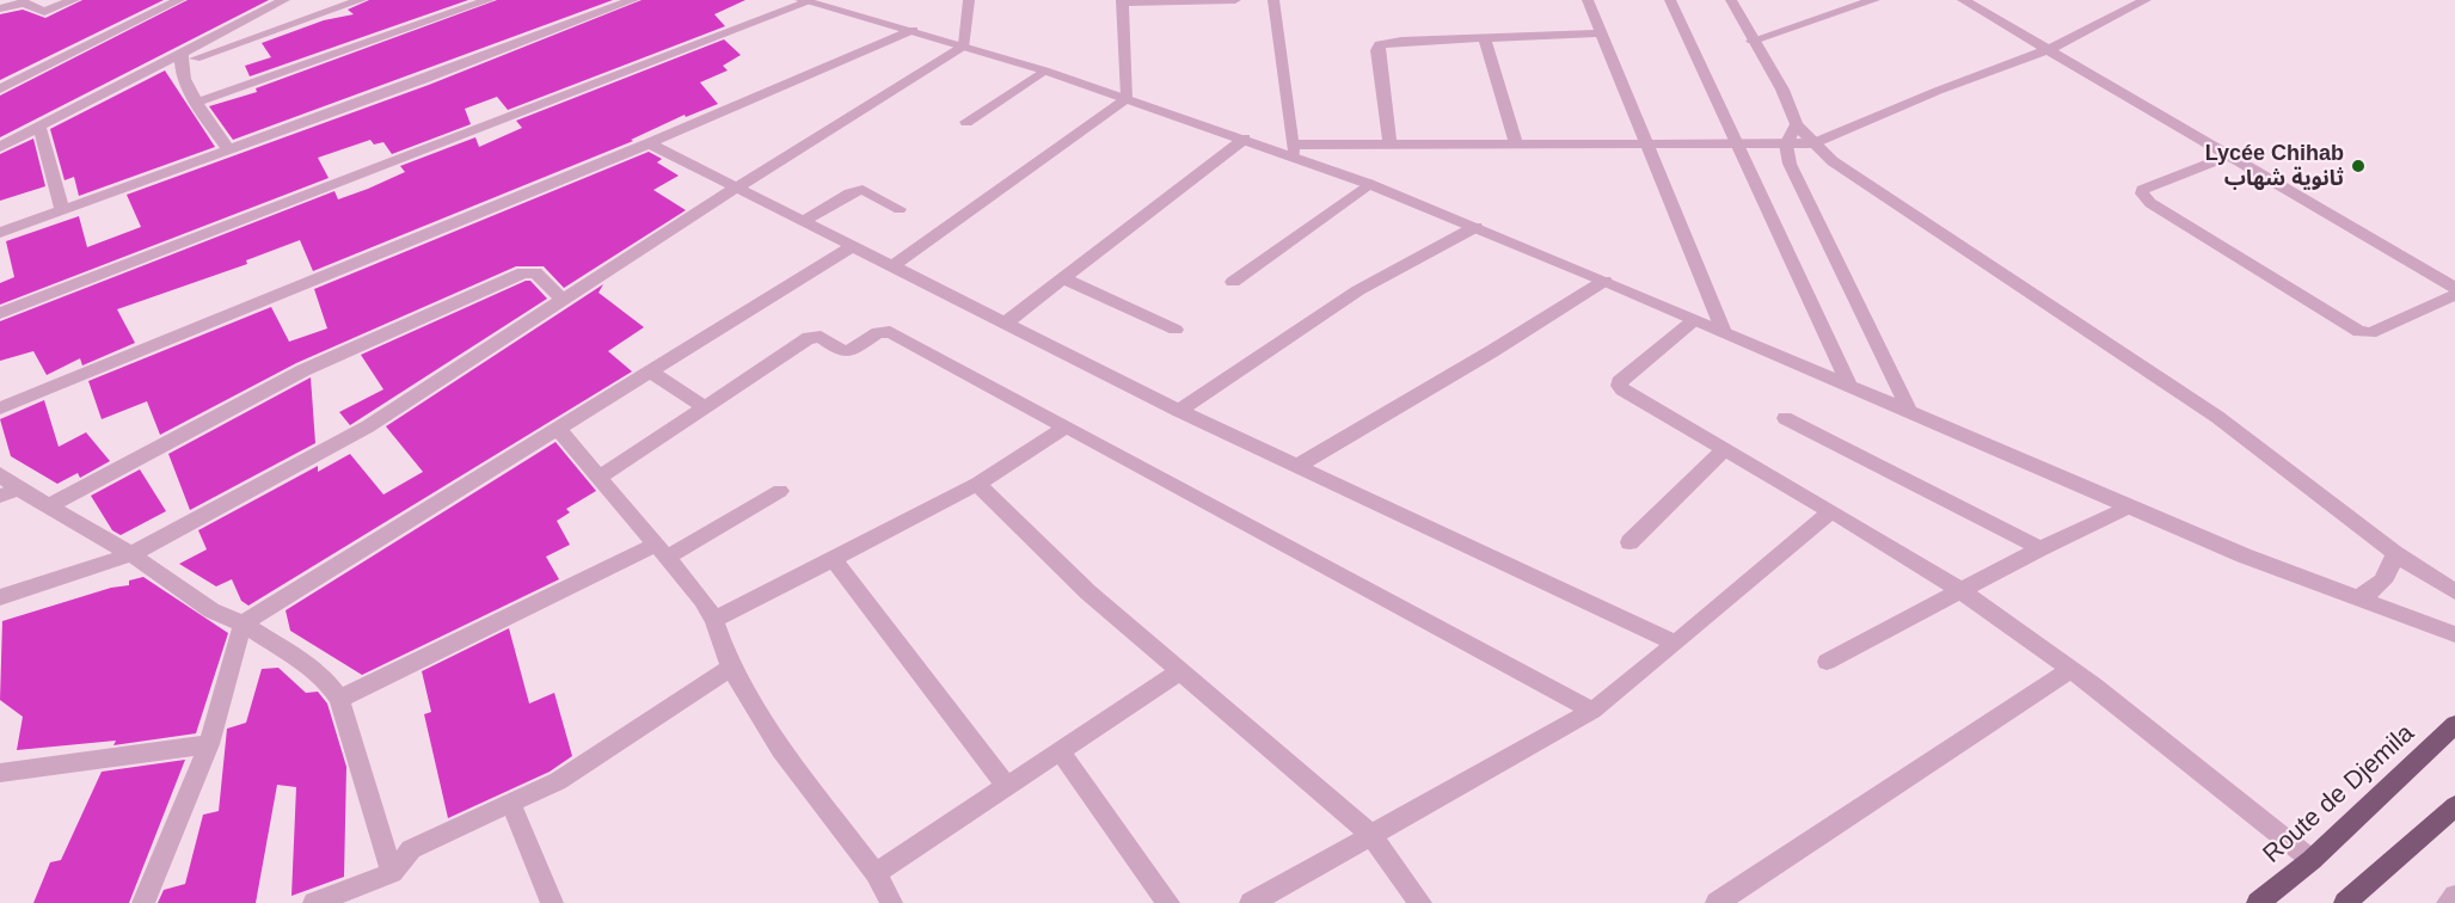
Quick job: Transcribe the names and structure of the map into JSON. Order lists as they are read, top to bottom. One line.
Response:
{"streets":{"main road":["Route de Djemila"]},"places":["Lycée Chihab ثانوية شهاب"]}
